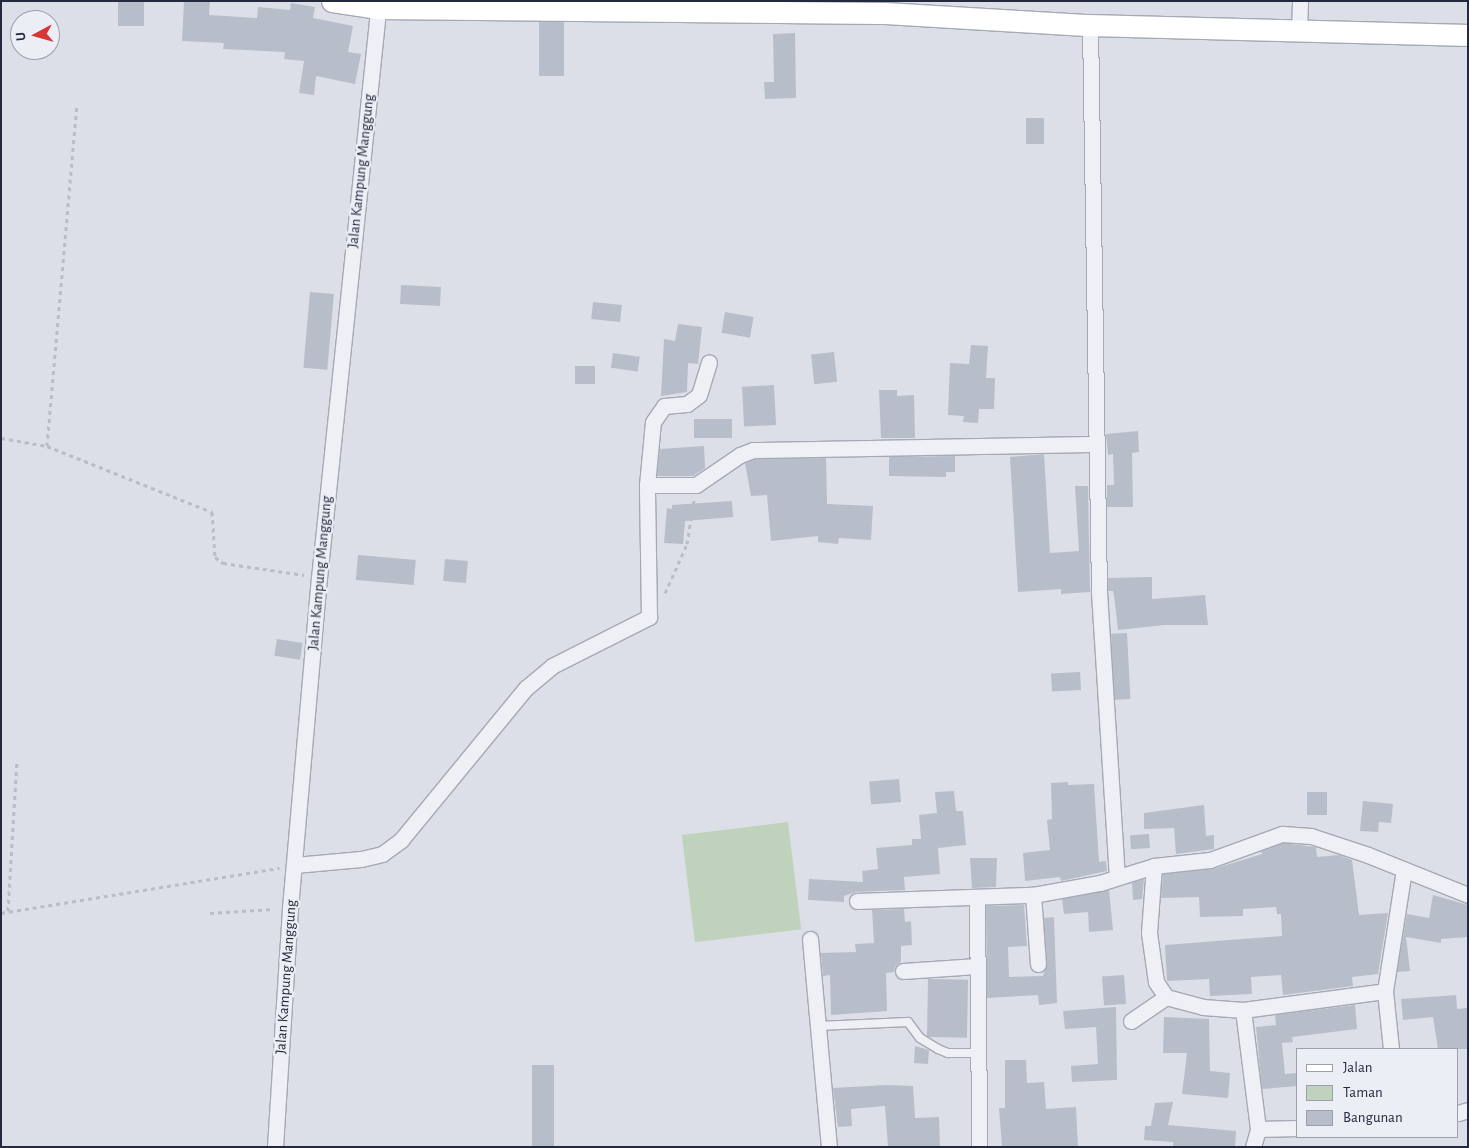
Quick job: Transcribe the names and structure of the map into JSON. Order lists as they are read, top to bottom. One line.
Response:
{"streets":{"street":["Jalan Kampung Manggung"]},"legend":["Jalan","Taman","Bangunan"],"north":"left"}
